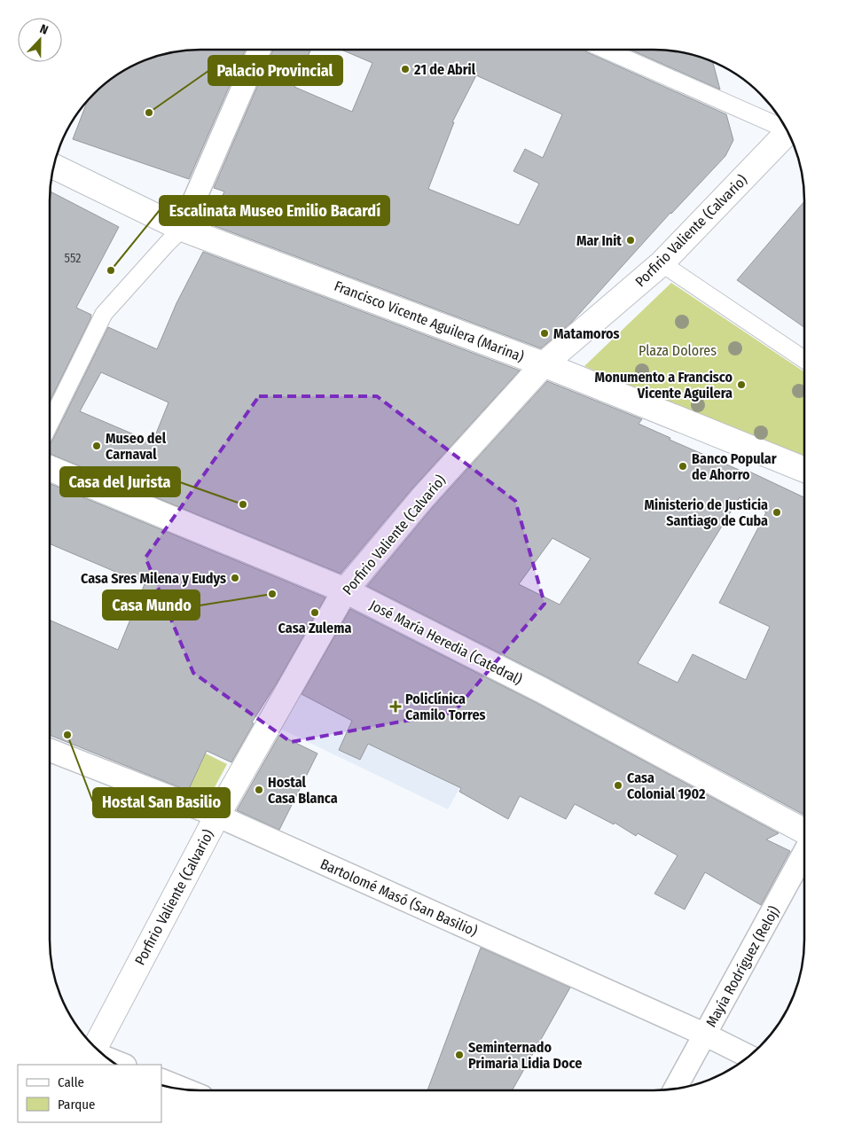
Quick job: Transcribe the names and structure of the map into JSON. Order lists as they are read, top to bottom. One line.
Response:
{"streets":{"street":["Porfirio Valiente (Calvario)","Francisco Vicente Aguilera (Marina)","José María Heredia (Catedral)","Bartolomé Masó (San Basilio)","Mayía Rodríguez (Reloj)"]},"crossings":[["Porfirio Valiente (Calvario)","Francisco Vicente Aguilera (Marina)"],["Porfirio Valiente (Calvario)","José María Heredia (Catedral)"],["Porfirio Valiente (Calvario)","Bartolomé Masó (San Basilio)"],["Bartolomé Masó (San Basilio)","Mayía Rodríguez (Reloj)"]],"parks":["Plaza Dolores"],"places":{"other":["21 de Abril","Palacio Provincial","Mar Init","Escalinata Museo Emilio Bacardí","Matamoros","Monumento a Francisco Vicente Aguilera","Museo del Carnaval","Banco Popular de Ahorro","Casa del Jurista","Ministerio de Justicia Santiago de Cuba","Casa Sres Milena y Eudys","Casa Mundo","Casa Zulema","Hostal San Basilio","Casa Colonial 1902","Hostal Casa Blanca","Seminternado Primaria Lidia Doce"],"health":["Policlínica Camilo Torres"]},"house_numbers":["552"],"legend":["Calle","Parque"],"north":"top"}
